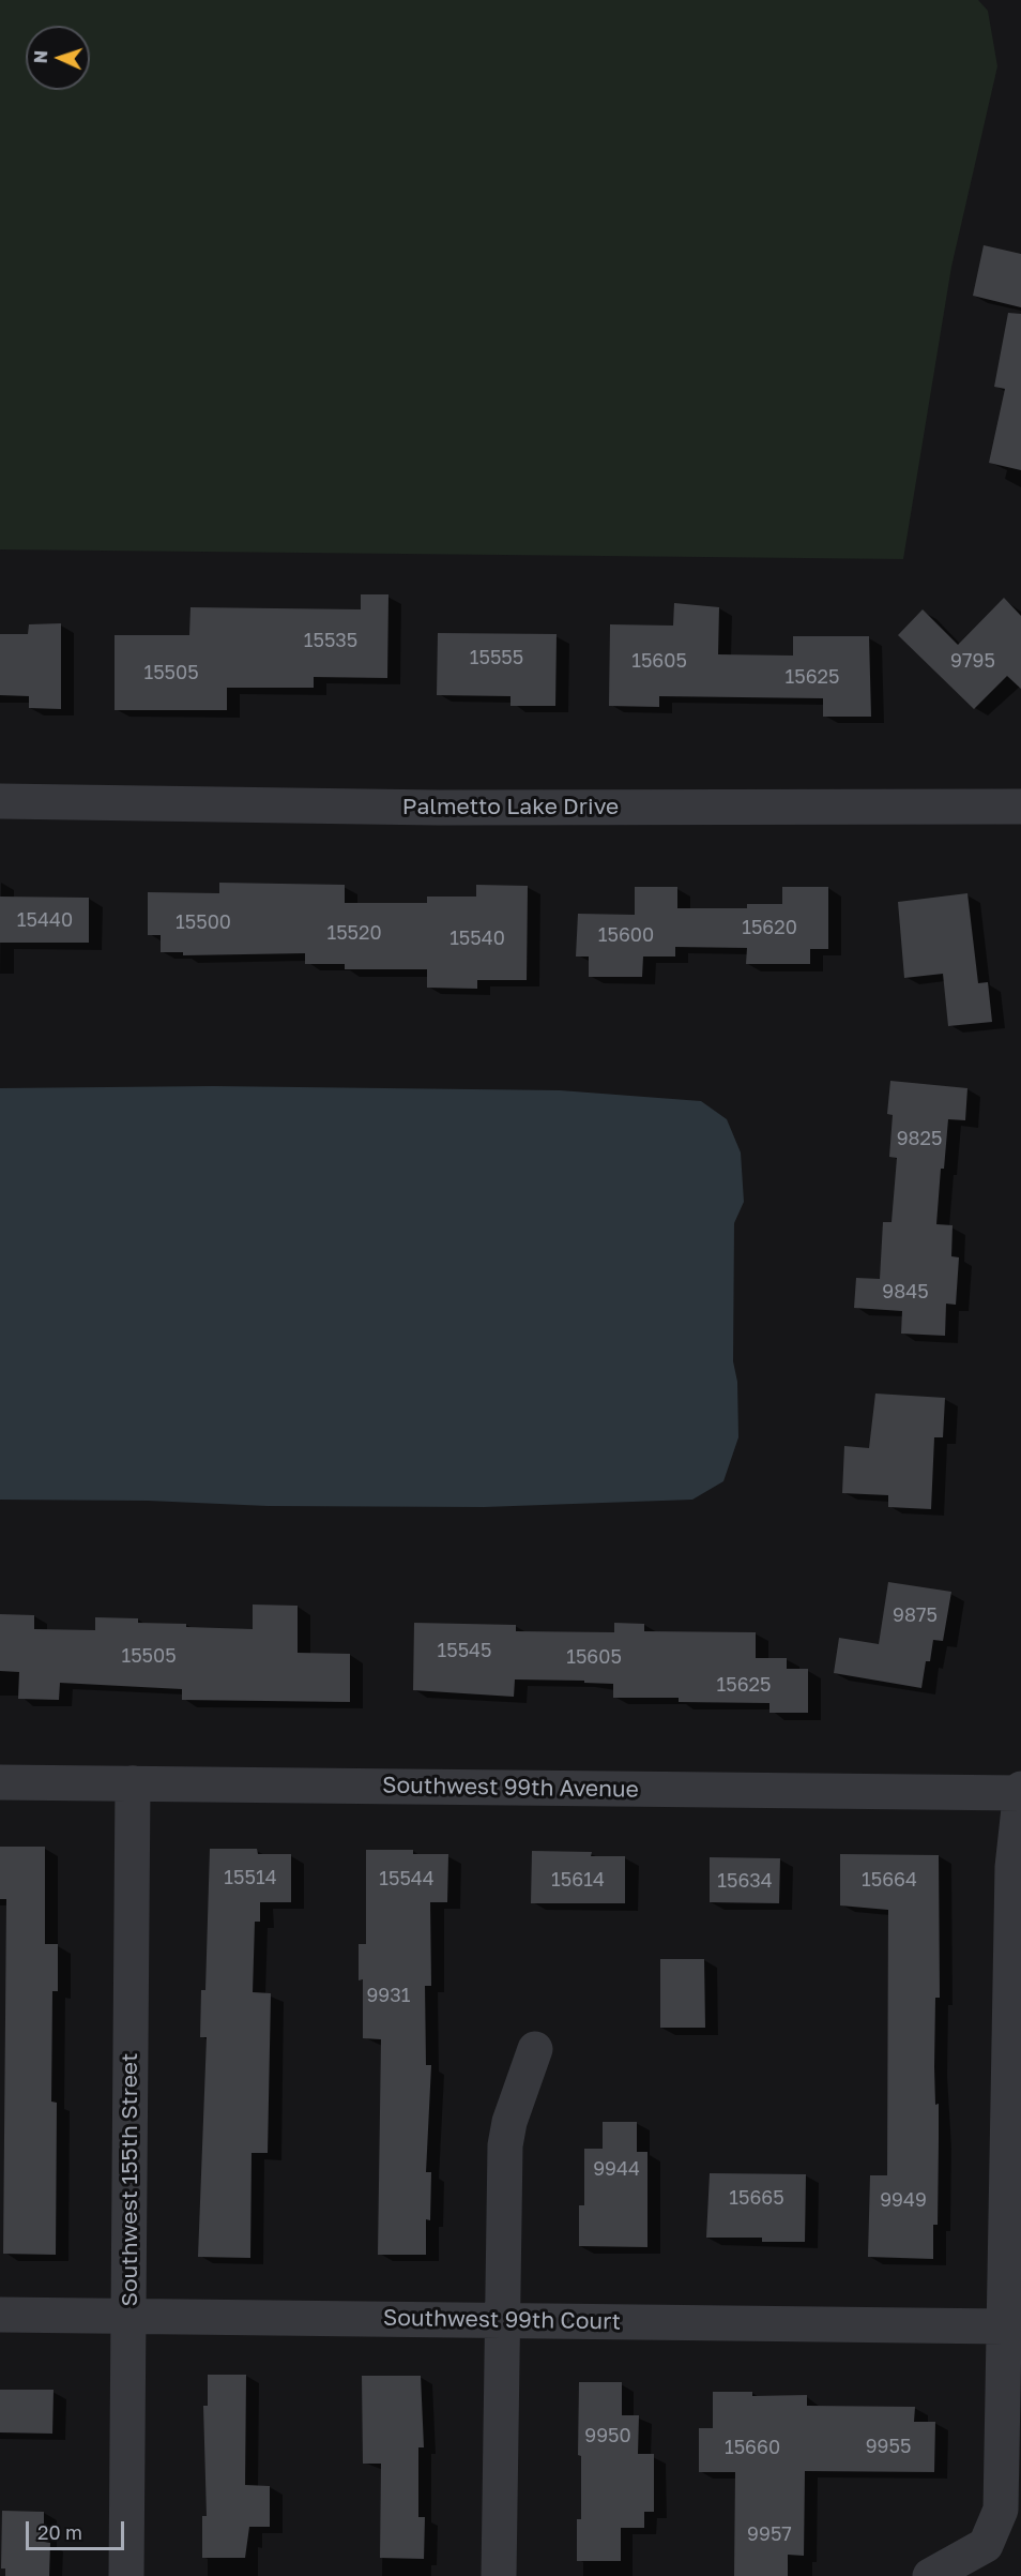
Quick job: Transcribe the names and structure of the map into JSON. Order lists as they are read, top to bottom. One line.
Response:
{"streets":{"street":["Palmetto Lake Drive","Southwest 99th Avenue","Southwest 155th Street","Southwest 99th Court"]},"crossings":[["Southwest 99th Avenue","Southwest 155th Street"],["Southwest 155th Street","Southwest 99th Court"]],"house_numbers":["15535","15555","15605","9795","15505","15625","15440","15500","15620","15520","15600","15540","9825","9845","9875","15545","15505","15605","15625","15514","15544","15614","15664","15634","9931","9944","15665","9949","9950","9955","15660","9957"],"scale_bar":"20 m","north":"left"}
